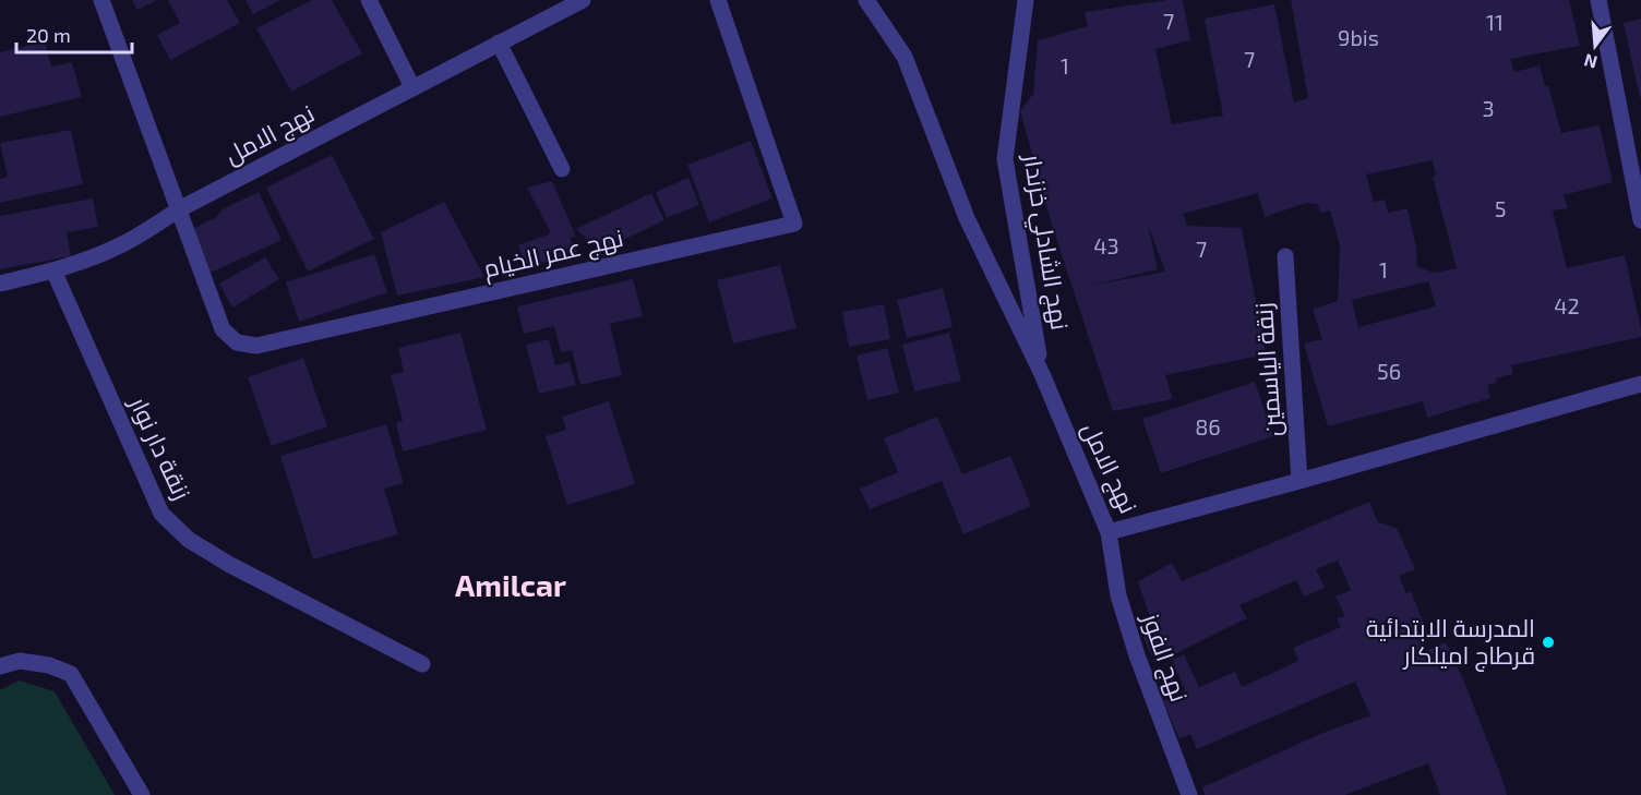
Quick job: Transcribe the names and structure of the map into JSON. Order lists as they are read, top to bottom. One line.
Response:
{"streets":{"street":["نهج الامل","نهج الشادلي خزندار","نهج عمر الخيام","زنقة الياسمين","زنقة دار نوار","نهج الفوز"]},"crossings":[["نهج الامل","نهج الشادلي خزندار"],["نهج الامل","نهج عمر الخيام"],["نهج الامل","زنقة الياسمين"],["نهج الامل","زنقة دار نوار"],["نهج الامل","نهج الفوز"]],"districts":["Amilcar"],"places":["المدرسة الابتدائية قرطاج اميلكار"],"house_numbers":["7","11","9bis","7","1","3","5","43","7","1","42","56","86"],"scale_bar":"20 m","north":"bottom"}
